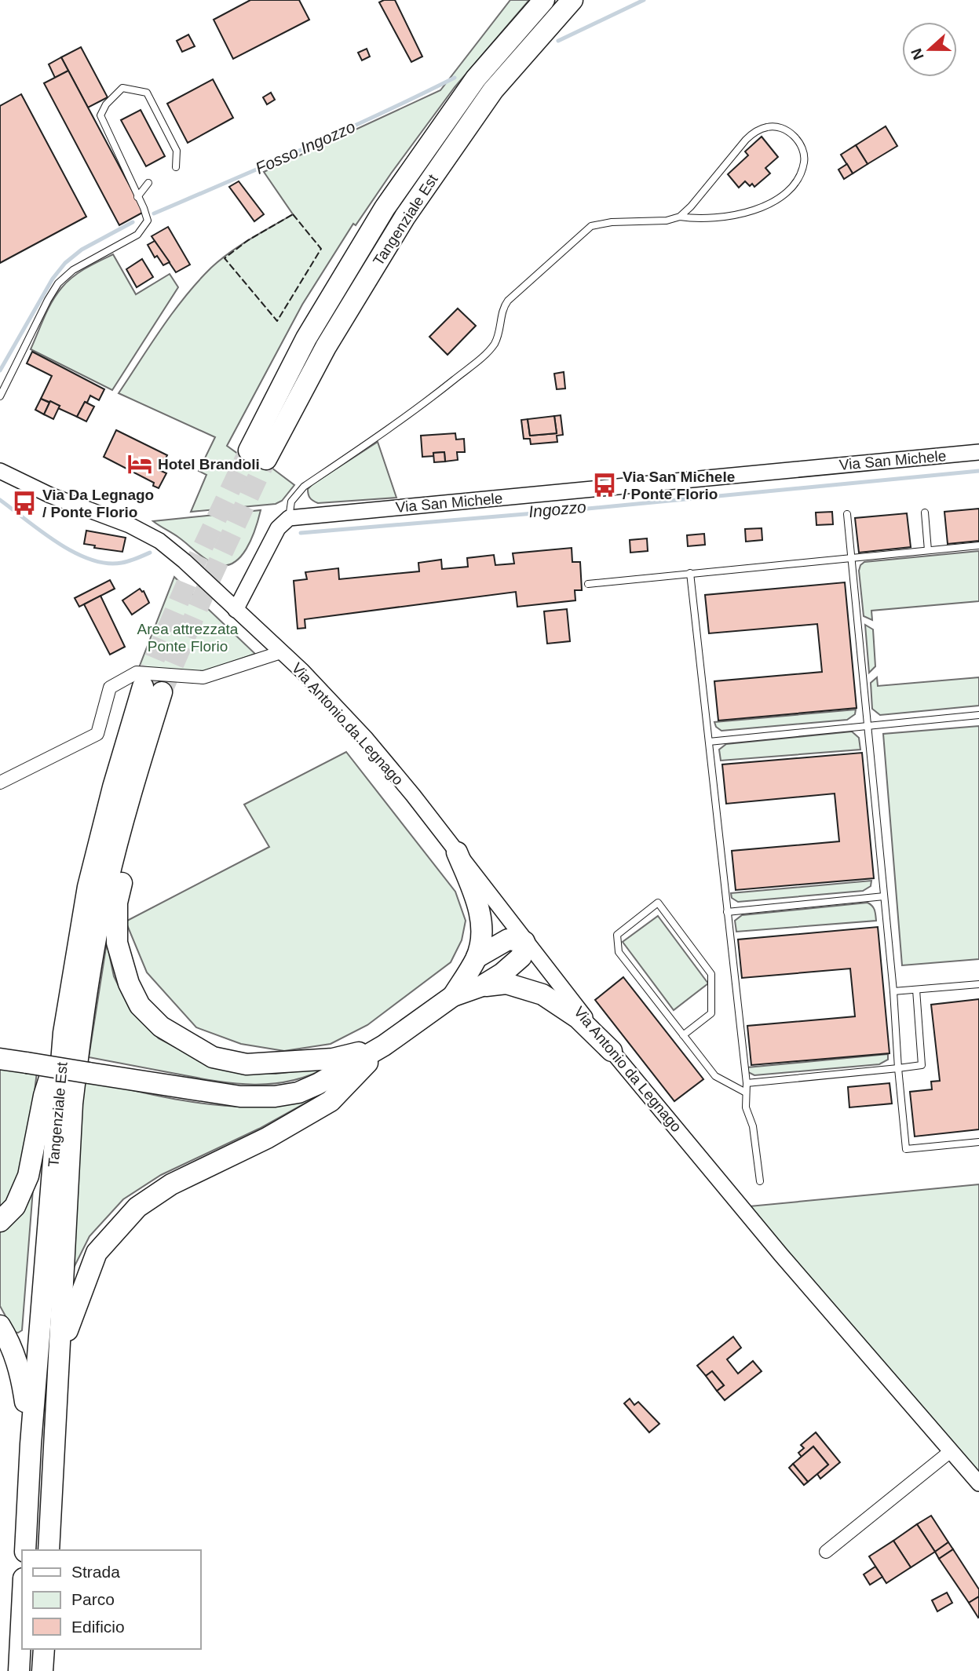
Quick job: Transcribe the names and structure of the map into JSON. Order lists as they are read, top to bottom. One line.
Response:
{"streets":{"highway":["Tangenziale Est"],"street":["Via San Michele","Via Antonio da Legnago"]},"water":["Fosso Ingozzo","Ingozzo"],"parks":["Area attrezzata Ponte Florio"],"places":{"hotel":["Hotel Brandoli"],"bus stop":["Via San Michele / Ponte Florio","Via Da Legnago / Ponte Florio"]},"legend":["Strada","Parco","Edificio"],"north":"left"}
